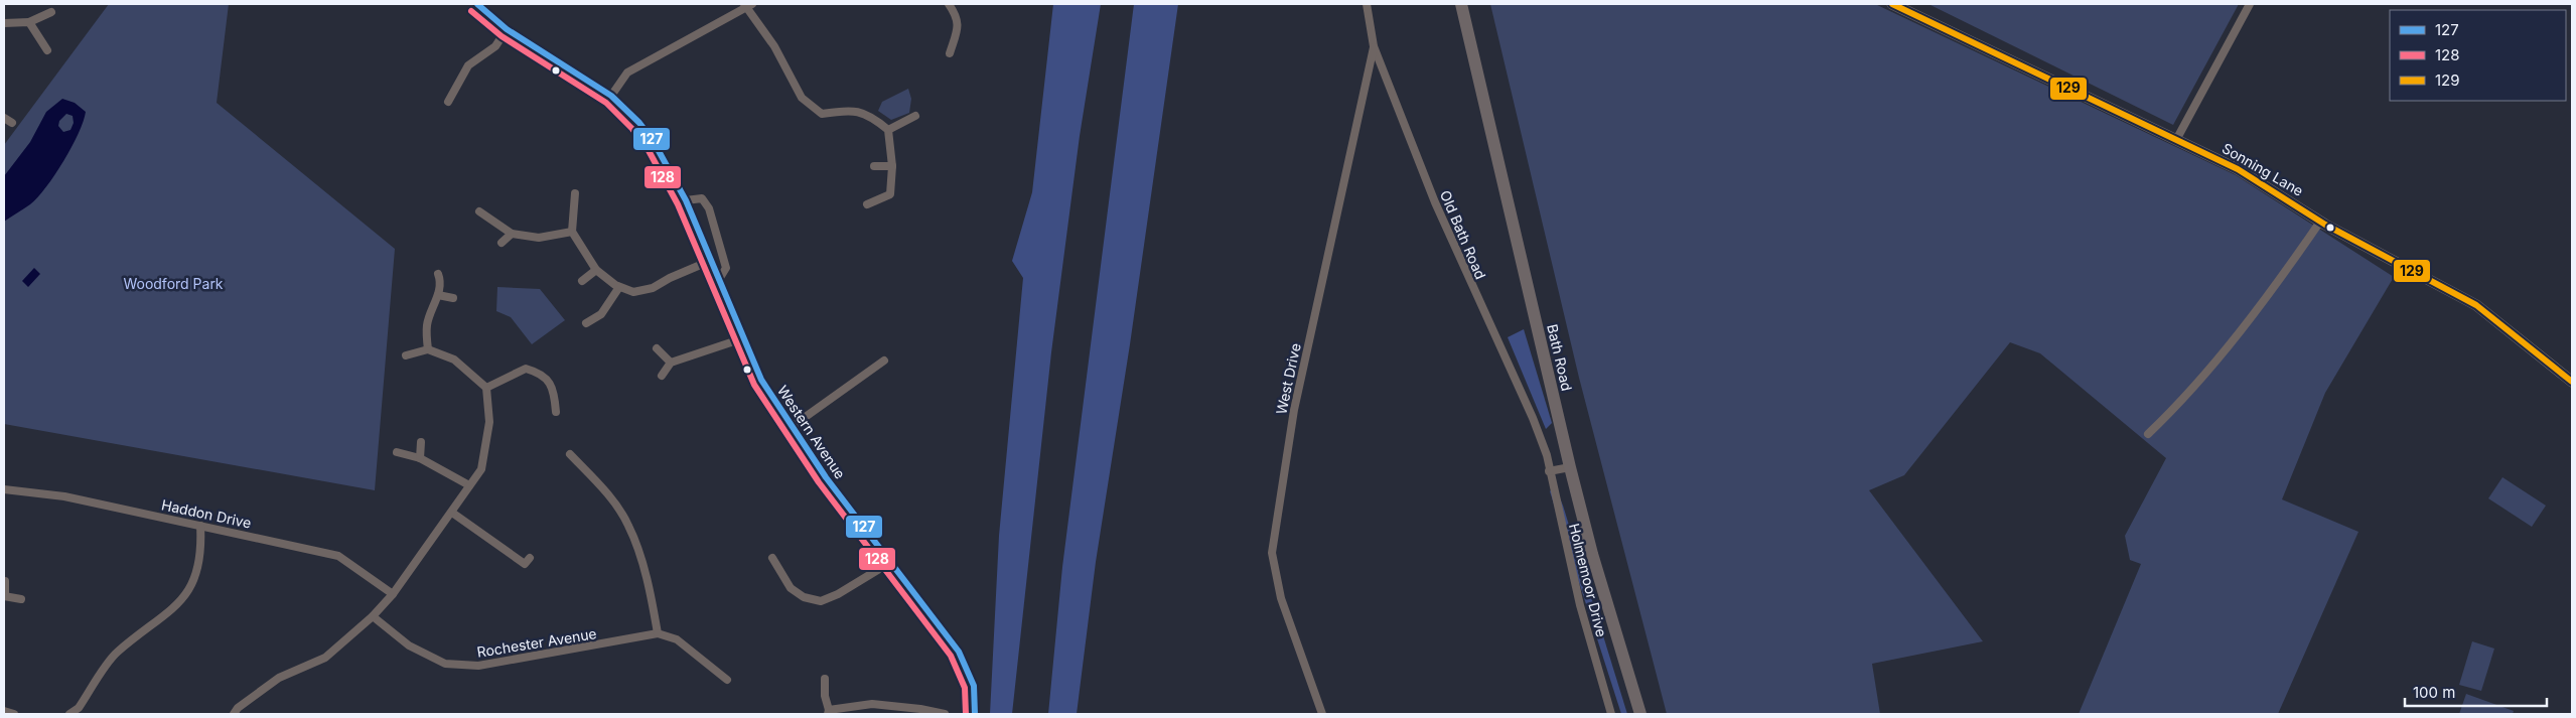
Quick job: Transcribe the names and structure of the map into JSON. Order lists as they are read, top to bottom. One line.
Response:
{"streets":{"main road":["Sonning Lane","Bath Road"],"street":["Old Bath Road","West Drive","Western Avenue","Haddon Drive","Holmemoor Drive","Rochester Avenue"]},"crossings":[["Old Bath Road","West Drive"],["Old Bath Road","Holmemoor Drive"]],"parks":["Woodford Park"],"lines":["transit line 127","transit line 129","transit line 128"],"legend":["127","128","129"],"scale_bar":"100 m"}
